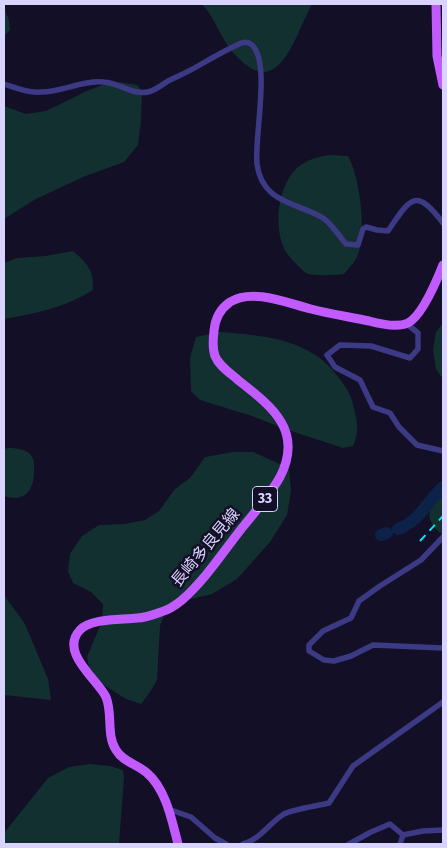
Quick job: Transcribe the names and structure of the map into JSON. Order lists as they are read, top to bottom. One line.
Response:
{"streets":{"main road":["33","長崎多良見線"]}}
